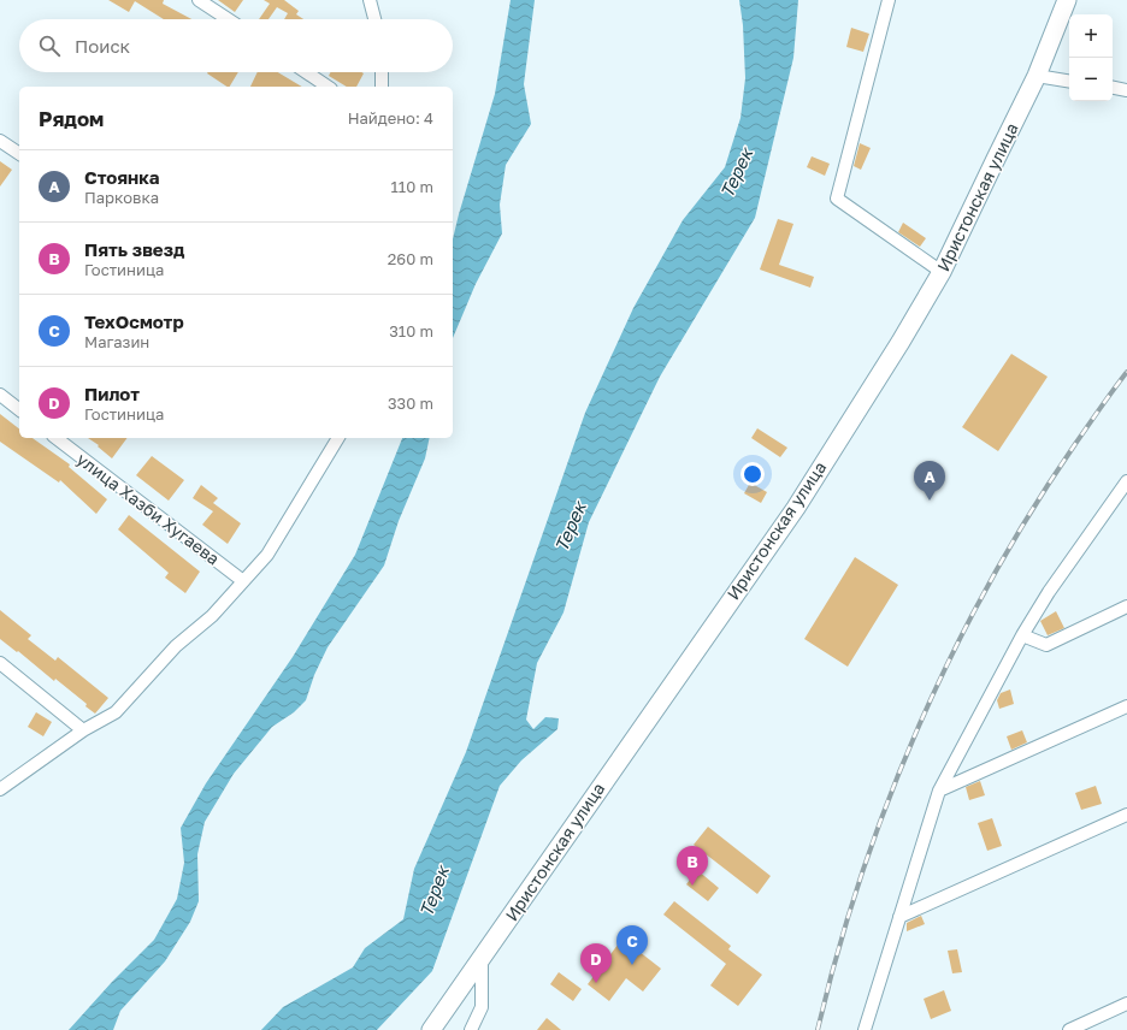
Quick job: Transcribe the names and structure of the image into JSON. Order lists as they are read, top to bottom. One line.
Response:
{"streets":{"main road":["Иристонская улица"],"street":["улица Хазби Хугаева"]},"water":["Терек"],"page":{"map_buttons":["+","−"],"search":"Поиск","heading":["Рядом","Найдено: 4"],"list":[{"mark":"A","name":"Стоянка","note":"Парковка","value":"110 m"},{"mark":"B","name":"Пять звезд","note":"Гостиница","value":"260 m"},{"mark":"C","name":"ТехОсмотр","note":"Магазин","value":"310 m"},{"mark":"D","name":"Пилот","note":"Гостиница","value":"330 m"}],"pins":["A","B","C","D"]}}
